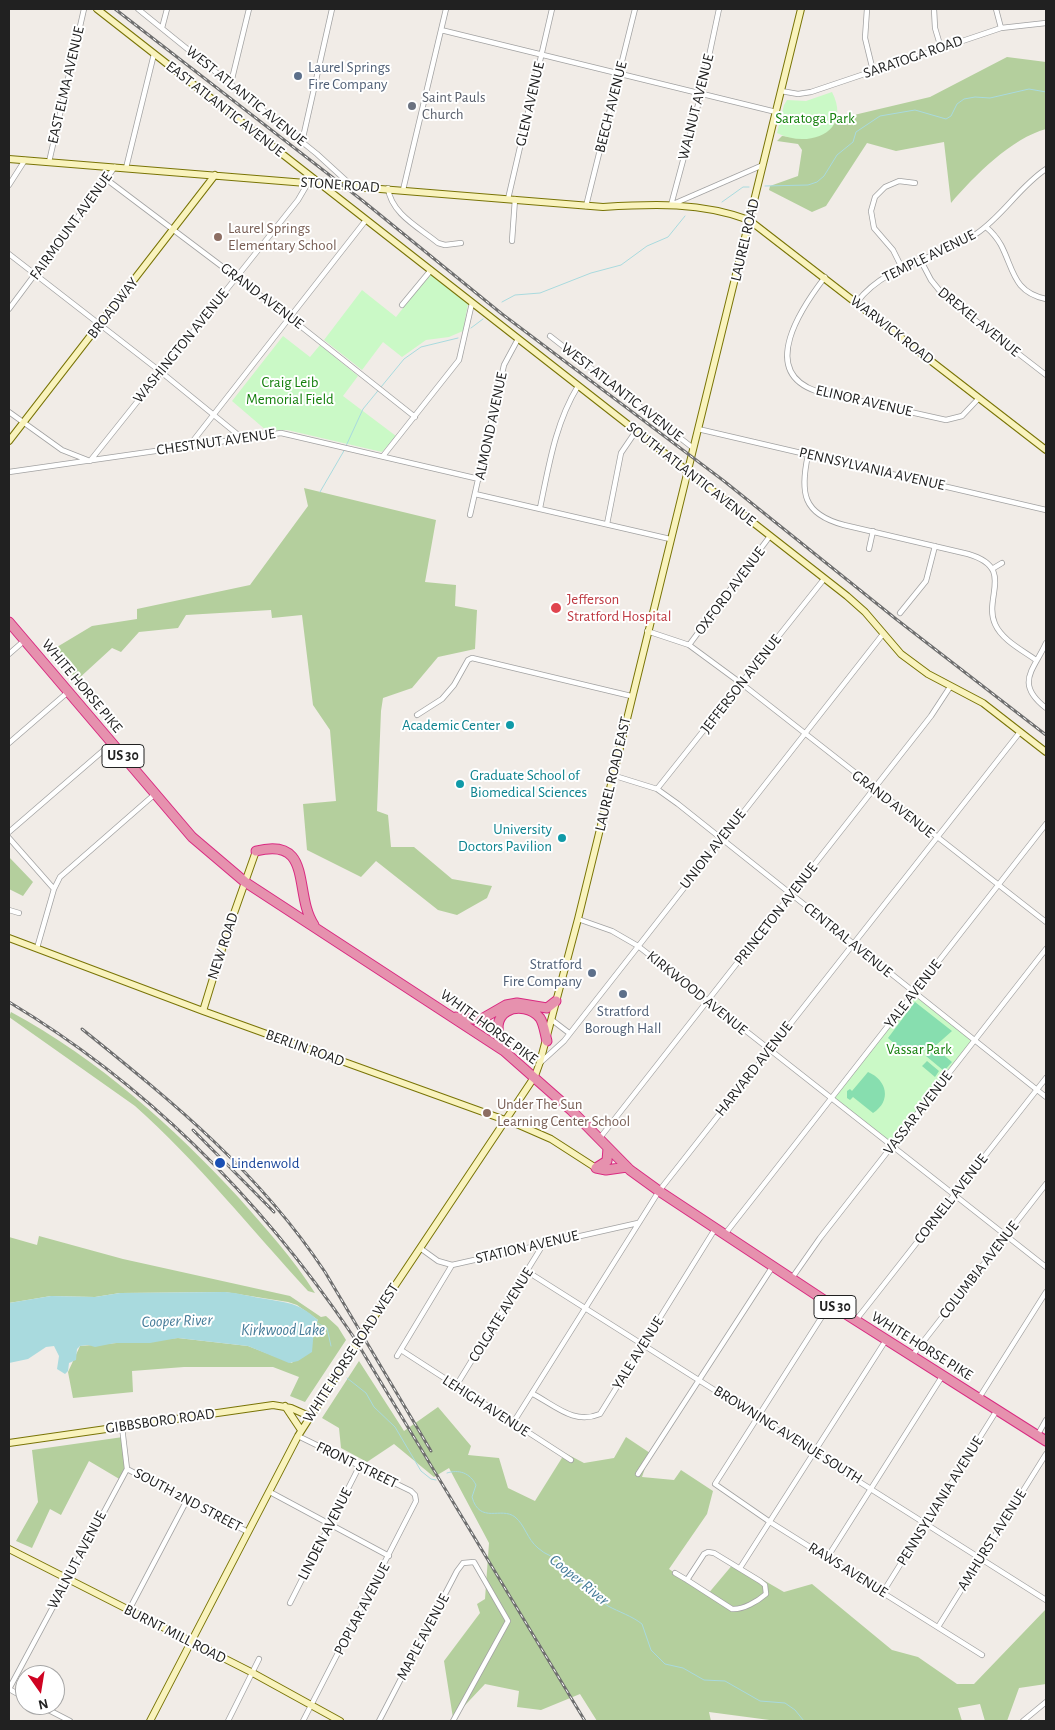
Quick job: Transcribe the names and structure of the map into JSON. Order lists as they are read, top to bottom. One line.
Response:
{"streets":{"highway":["WHITE HORSE PIKE","US 30"],"street":["SARATOGA ROAD","EAST ELMA AVENUE","WEST ATLANTIC AVENUE","GLEN AVENUE","BEECH AVENUE","WALNUT AVENUE","EAST ATLANTIC AVENUE","STONE ROAD","FAIRMOUNT AVENUE","LAUREL ROAD","TEMPLE AVENUE","GRAND AVENUE","BROADWAY","DREXEL AVENUE","WARWICK ROAD","WASHINGTON AVENUE","ELINOR AVENUE","ALMOND AVENUE","CHESTNUT AVENUE","PENNSYLVANIA AVENUE","SOUTH ATLANTIC AVENUE","OXFORD AVENUE","JEFFERSON AVENUE","LAUREL ROAD EAST","UNION AVENUE","PRINCETON AVENUE","CENTRAL AVENUE","NEW ROAD","KIRKWOOD AVENUE","YALE AVENUE","BERLIN ROAD","HARVARD AVENUE","VASSAR AVENUE","CORNELL AVENUE","STATION AVENUE","COLUMBIA AVENUE","COLGATE AVENUE","WHITE HORSE ROAD WEST","LEHIGH AVENUE","GIBBSBORO ROAD","BROWNING AVENUE SOUTH","FRONT STREET","SOUTH 2ND STREET","LINDEN AVENUE","AMHURST AVENUE","RAWS AVENUE","POPLAR AVENUE","BURNT MILL ROAD","MAPLE AVENUE"]},"crossings":[["SARATOGA ROAD","LAUREL ROAD"],["EAST ELMA AVENUE","STONE ROAD"],["WEST ATLANTIC AVENUE","STONE ROAD"],["WEST ATLANTIC AVENUE","LAUREL ROAD"],["GLEN AVENUE","STONE ROAD"],["BEECH AVENUE","STONE ROAD"],["WALNUT AVENUE","STONE ROAD"],["WALNUT AVENUE","SOUTH 2ND STREET"],["WALNUT AVENUE","BURNT MILL ROAD"],["EAST ATLANTIC AVENUE","STONE ROAD"],["EAST ATLANTIC AVENUE","SOUTH ATLANTIC AVENUE"],["STONE ROAD","FAIRMOUNT AVENUE"],["STONE ROAD","LAUREL ROAD"],["STONE ROAD","BROADWAY"],["STONE ROAD","WARWICK ROAD"],["STONE ROAD","WASHINGTON AVENUE"],["FAIRMOUNT AVENUE","GRAND AVENUE"],["LAUREL ROAD","WARWICK ROAD"],["LAUREL ROAD","PENNSYLVANIA AVENUE"],["LAUREL ROAD","SOUTH ATLANTIC AVENUE"],["LAUREL ROAD","LAUREL ROAD EAST"],["TEMPLE AVENUE","DREXEL AVENUE"],["TEMPLE AVENUE","WARWICK ROAD"],["GRAND AVENUE","BROADWAY"],["GRAND AVENUE","WASHINGTON AVENUE"],["GRAND AVENUE","OXFORD AVENUE"],["GRAND AVENUE","JEFFERSON AVENUE"],["GRAND AVENUE","LAUREL ROAD EAST"],["GRAND AVENUE","UNION AVENUE"],["GRAND AVENUE","PRINCETON AVENUE"],["GRAND AVENUE","YALE AVENUE"],["GRAND AVENUE","HARVARD AVENUE"],["WARWICK ROAD","ELINOR AVENUE"],["WASHINGTON AVENUE","CHESTNUT AVENUE"],["ALMOND AVENUE","CHESTNUT AVENUE"],["ALMOND AVENUE","SOUTH ATLANTIC AVENUE"],["PENNSYLVANIA AVENUE","WHITE HORSE PIKE"],["PENNSYLVANIA AVENUE","BROWNING AVENUE SOUTH"],["PENNSYLVANIA AVENUE","RAWS AVENUE"],["SOUTH ATLANTIC AVENUE","OXFORD AVENUE"],["SOUTH ATLANTIC AVENUE","JEFFERSON AVENUE"],["SOUTH ATLANTIC AVENUE","LAUREL ROAD EAST"],["SOUTH ATLANTIC AVENUE","UNION AVENUE"],["SOUTH ATLANTIC AVENUE","PRINCETON AVENUE"],["SOUTH ATLANTIC AVENUE","HARVARD AVENUE"],["JEFFERSON AVENUE","CENTRAL AVENUE"],["WHITE HORSE PIKE","LAUREL ROAD EAST"],["WHITE HORSE PIKE","PRINCETON AVENUE"],["WHITE HORSE PIKE","NEW ROAD"],["WHITE HORSE PIKE","YALE AVENUE"],["WHITE HORSE PIKE","HARVARD AVENUE"],["WHITE HORSE PIKE","VASSAR AVENUE"],["WHITE HORSE PIKE","CORNELL AVENUE"],["WHITE HORSE PIKE","COLUMBIA AVENUE"],["WHITE HORSE PIKE","WHITE HORSE ROAD WEST"],["LAUREL ROAD EAST","UNION AVENUE"],["LAUREL ROAD EAST","CENTRAL AVENUE"],["LAUREL ROAD EAST","KIRKWOOD AVENUE"],["LAUREL ROAD EAST","WHITE HORSE ROAD WEST"],["UNION AVENUE","CENTRAL AVENUE"],["UNION AVENUE","KIRKWOOD AVENUE"],["PRINCETON AVENUE","CENTRAL AVENUE"],["PRINCETON AVENUE","KIRKWOOD AVENUE"],["CENTRAL AVENUE","YALE AVENUE"],["CENTRAL AVENUE","HARVARD AVENUE"],["CENTRAL AVENUE","VASSAR AVENUE"],["CENTRAL AVENUE","CORNELL AVENUE"],["NEW ROAD","BERLIN ROAD"],["KIRKWOOD AVENUE","YALE AVENUE"],["KIRKWOOD AVENUE","HARVARD AVENUE"],["KIRKWOOD AVENUE","VASSAR AVENUE"],["KIRKWOOD AVENUE","CORNELL AVENUE"],["KIRKWOOD AVENUE","COLUMBIA AVENUE"],["YALE AVENUE","HARVARD AVENUE"],["YALE AVENUE","BROWNING AVENUE SOUTH"],["BERLIN ROAD","WHITE HORSE ROAD WEST"],["HARVARD AVENUE","STATION AVENUE"],["HARVARD AVENUE","LEHIGH AVENUE"],["HARVARD AVENUE","BROWNING AVENUE SOUTH"],["STATION AVENUE","COLGATE AVENUE"],["COLGATE AVENUE","LEHIGH AVENUE"],["COLGATE AVENUE","BROWNING AVENUE SOUTH"],["WHITE HORSE ROAD WEST","GIBBSBORO ROAD"],["WHITE HORSE ROAD WEST","FRONT STREET"],["WHITE HORSE ROAD WEST","SOUTH 2ND STREET"],["WHITE HORSE ROAD WEST","BURNT MILL ROAD"],["BROWNING AVENUE SOUTH","AMHURST AVENUE"],["BROWNING AVENUE SOUTH","RAWS AVENUE"],["FRONT STREET","LINDEN AVENUE"],["FRONT STREET","POPLAR AVENUE"],["AMHURST AVENUE","RAWS AVENUE"],["POPLAR AVENUE","BURNT MILL ROAD"]],"water":["Cooper River","Kirkwood Lake"],"parks":["Saratoga Park","Craig Leib Memorial Field","Vassar Park"],"places":["Laurel Springs Fire Company","Saint Pauls Church","Laurel Springs Elementary School","Jefferson Stratford Hospital","Academic Center","Graduate School of Biomedical Sciences","University Doctors Pavilion","Stratford Fire Company","Stratford Borough Hall","Under The Sun Learning Center School","Lindenwold"],"north":"bottom"}
